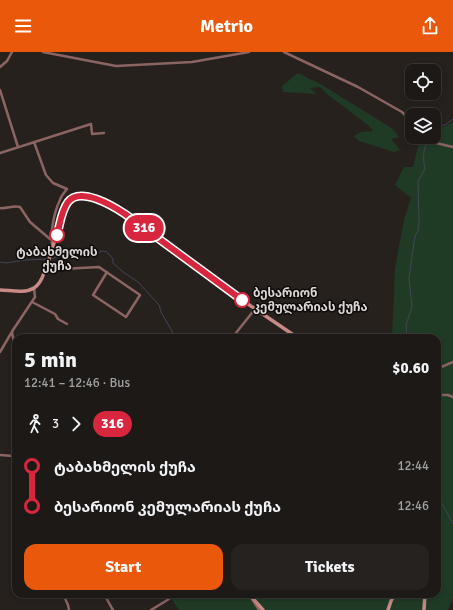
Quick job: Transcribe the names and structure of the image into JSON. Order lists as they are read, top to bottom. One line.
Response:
{"places":["ტაბახმელის ქუჩა","ბესარიონ კემულარიას ქუჩა"],"lines":["bus line 316"],"page":{"header":"Metrio","on_map":"316","heading":["5 min","12:41 – 12:46 · Bus","$0.60"],"legs":["3","316"],"list":[{"name":"ტაბახმელის ქუჩა","value":"12:44"},{"name":"ბესარიონ კემულარიას ქუჩა","value":"12:46"}],"buttons":["Start","Tickets"]}}
